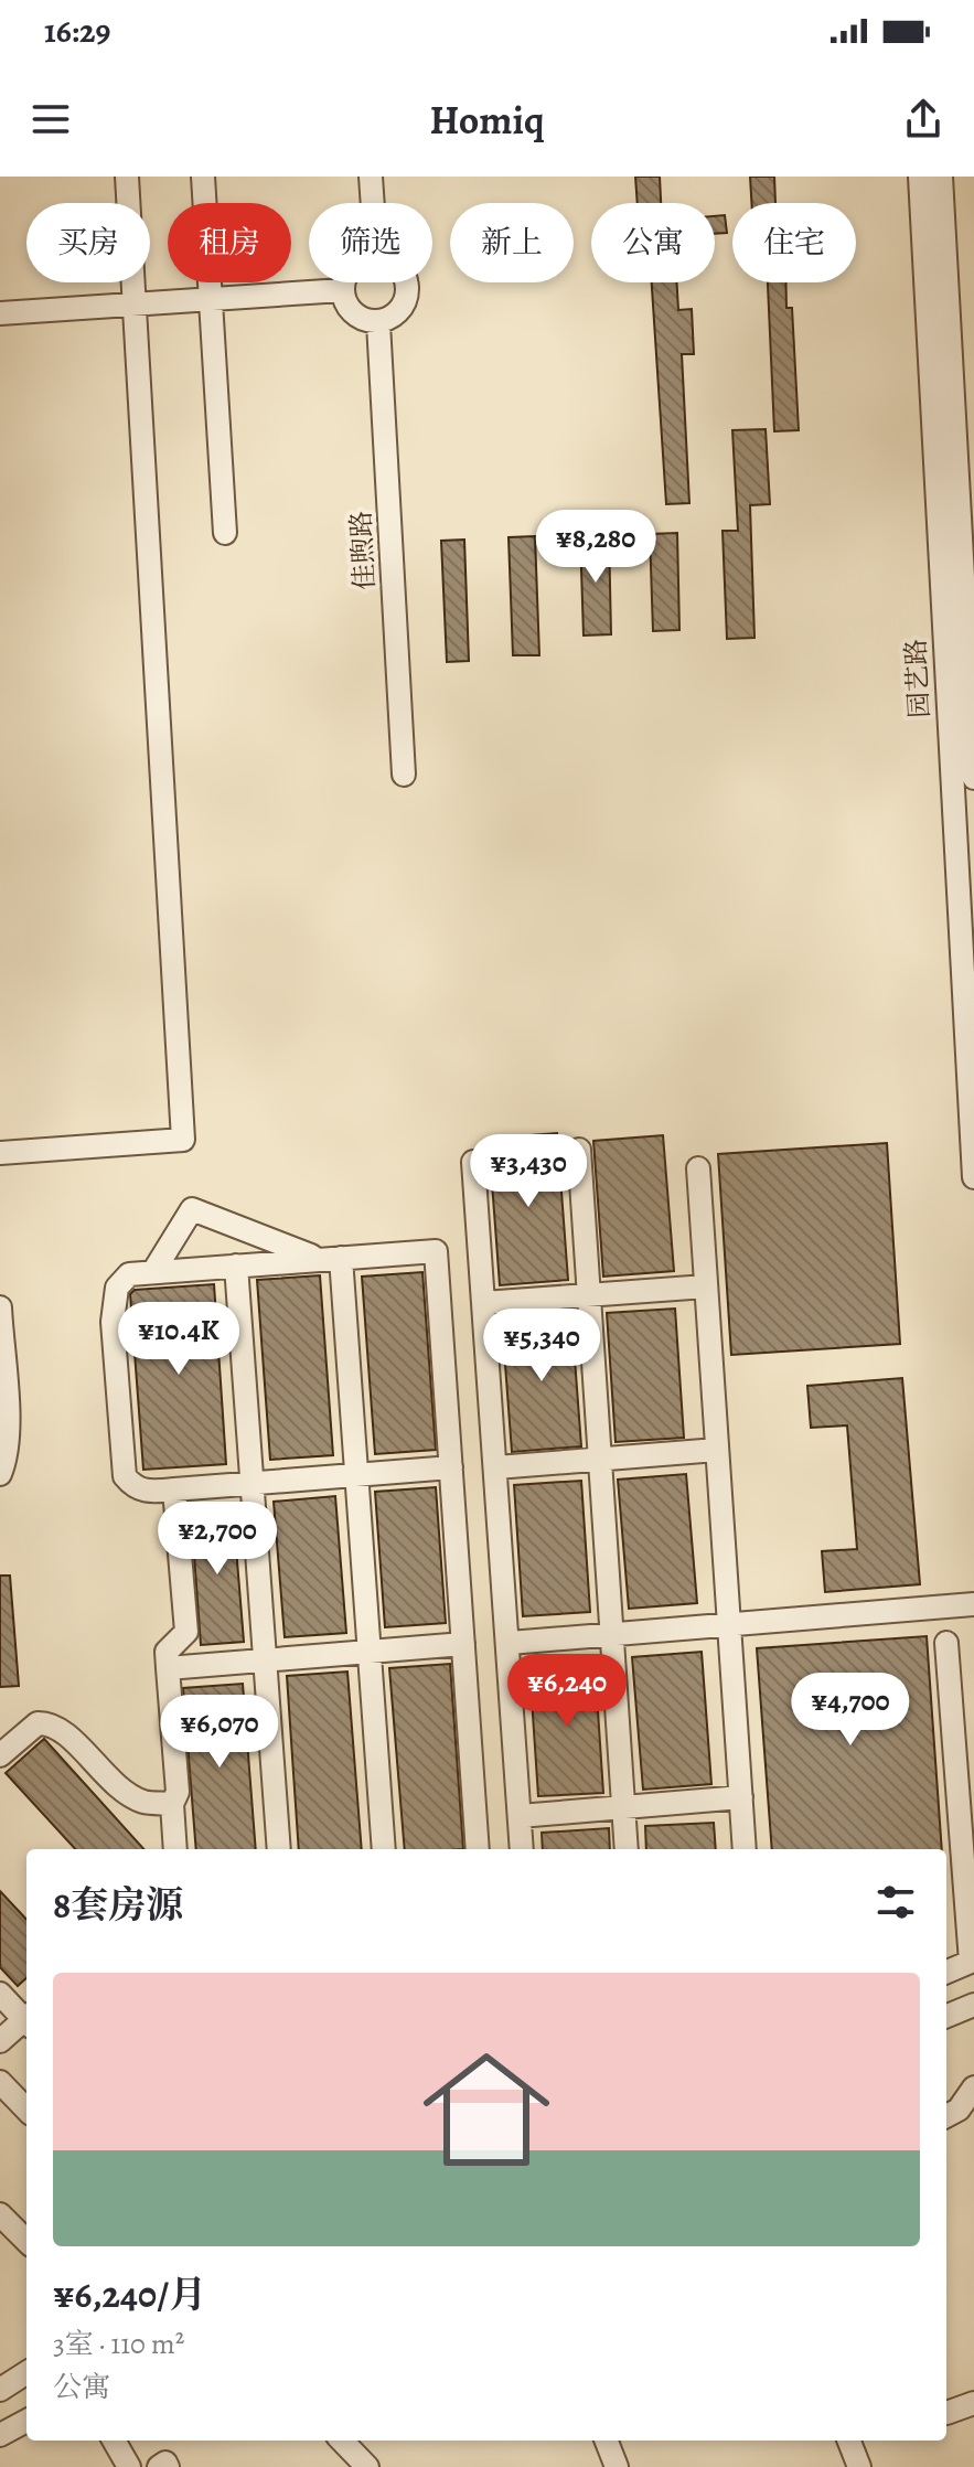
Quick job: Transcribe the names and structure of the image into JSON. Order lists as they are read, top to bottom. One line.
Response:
{"streets":{"street":["佳煦路","园艺路"]},"page":{"status":"16:29","header":"Homiq","chip":["买房","租房","筛选","新上","公寓","住宅"],"price":["¥8,280","¥3,430","¥10.4K","¥5,340","¥2,700","¥6,240","¥4,700","¥6,070"],"heading":"8套房源","list":[{"name":"¥6,240/月","note":"3室 · 110 m² · 公寓"}]}}
